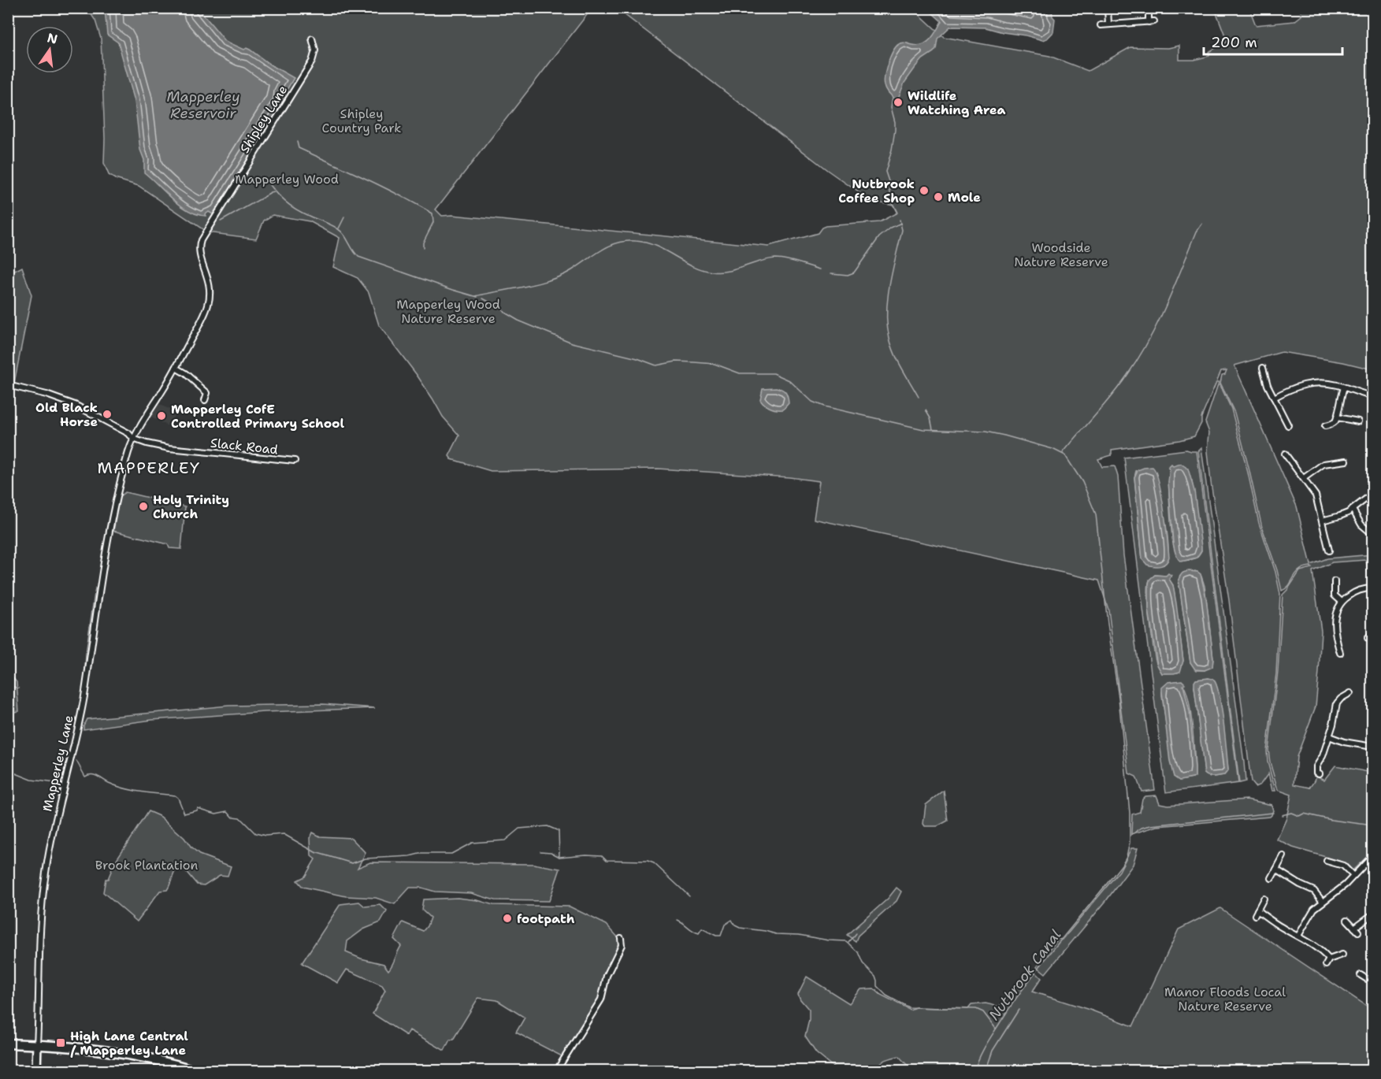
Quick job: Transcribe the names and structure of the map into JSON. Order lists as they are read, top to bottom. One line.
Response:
{"streets":{"street":["Shipley Lane","Slack Road","Mapperley Lane"]},"crossings":[["Shipley Lane","Slack Road"],["Shipley Lane","Mapperley Lane"],["Slack Road","Mapperley Lane"]],"districts":["MAPPERLEY"],"water":["Mapperley Reservoir","Nutbrook Canal"],"parks":["Shipley Country Park","Mapperley Wood","Woodside Nature Reserve","Mapperley Wood Nature Reserve","Brook Plantation","Manor Floods Local Nature Reserve"],"places":{"other":["Wildlife Watching Area","Nutbrook Coffee Shop","Mole","Old Black Horse","Mapperley CofE Controlled Primary School","Holy Trinity Church","footpath"],"transit":["High Lane Central / Mapperley Lane"]},"scale_bar":"200 m","north":"top"}
